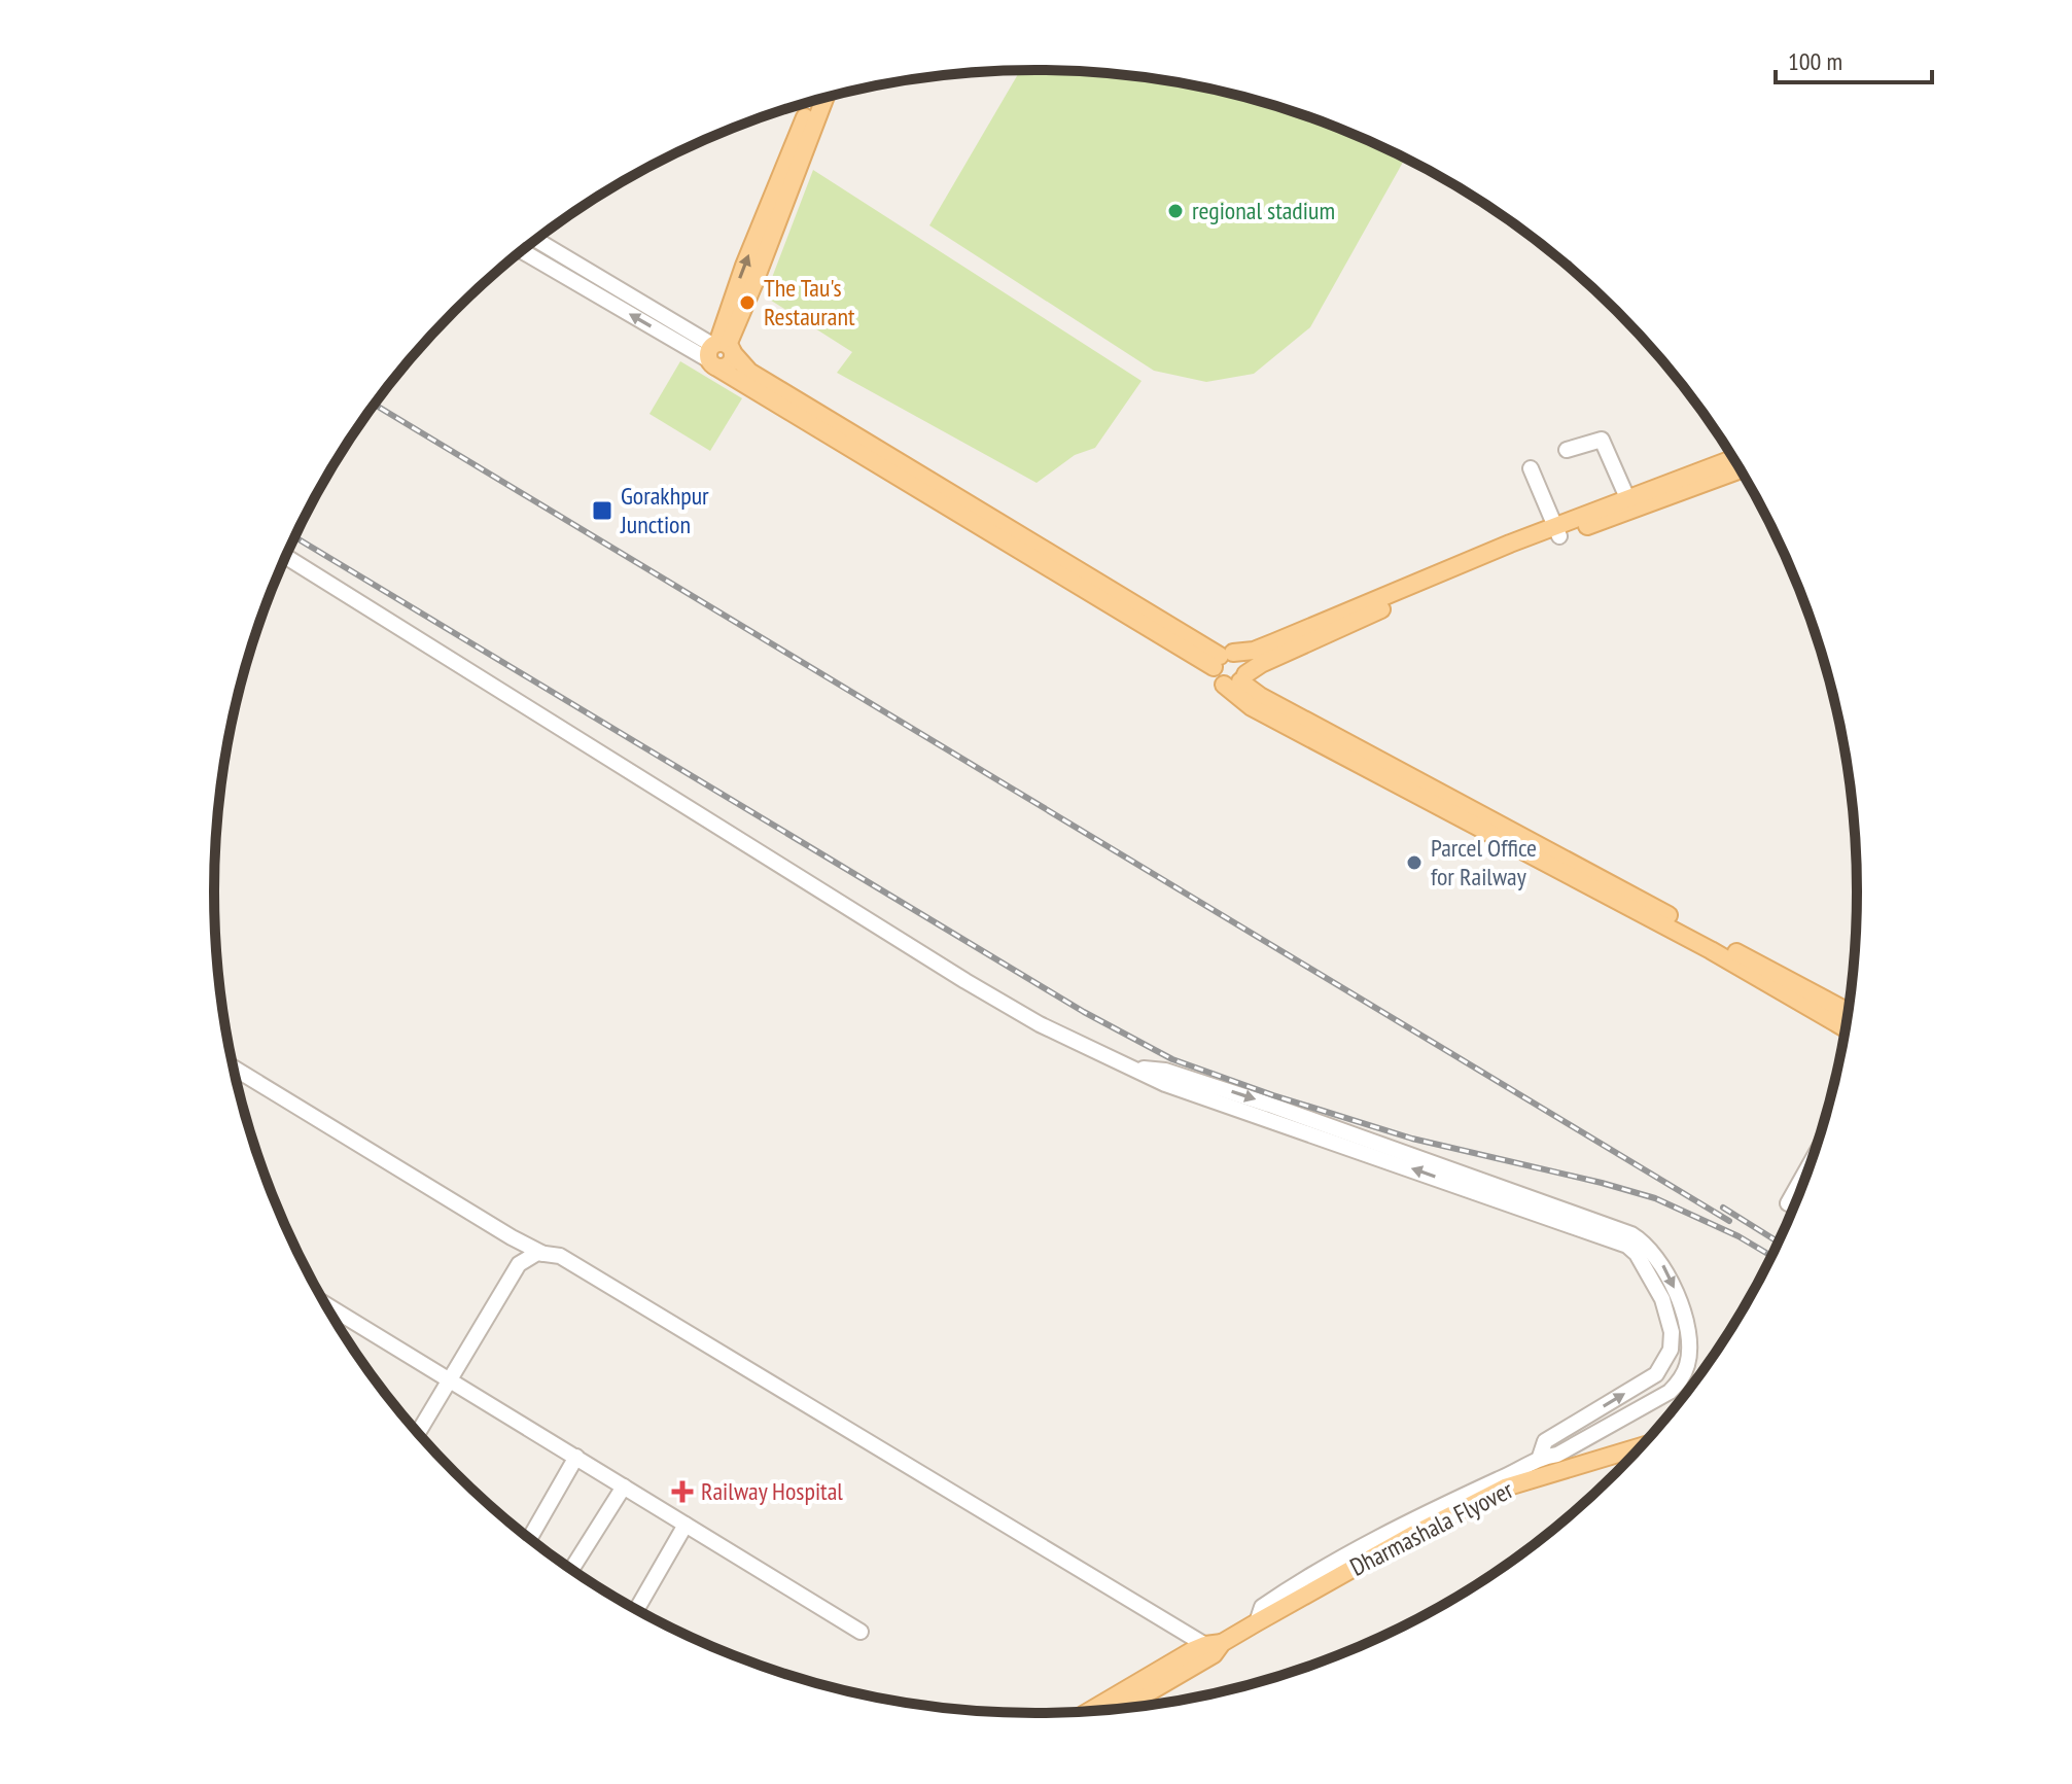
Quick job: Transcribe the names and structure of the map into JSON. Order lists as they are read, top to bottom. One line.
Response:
{"streets":{"main road":["Dharmashala Flyover"]},"places":{"other":["regional stadium","The Tau's Restaurant","Parcel Office for Railway"],"transit":["Gorakhpur Junction"],"health":["Railway Hospital"]},"scale_bar":"100 m"}
